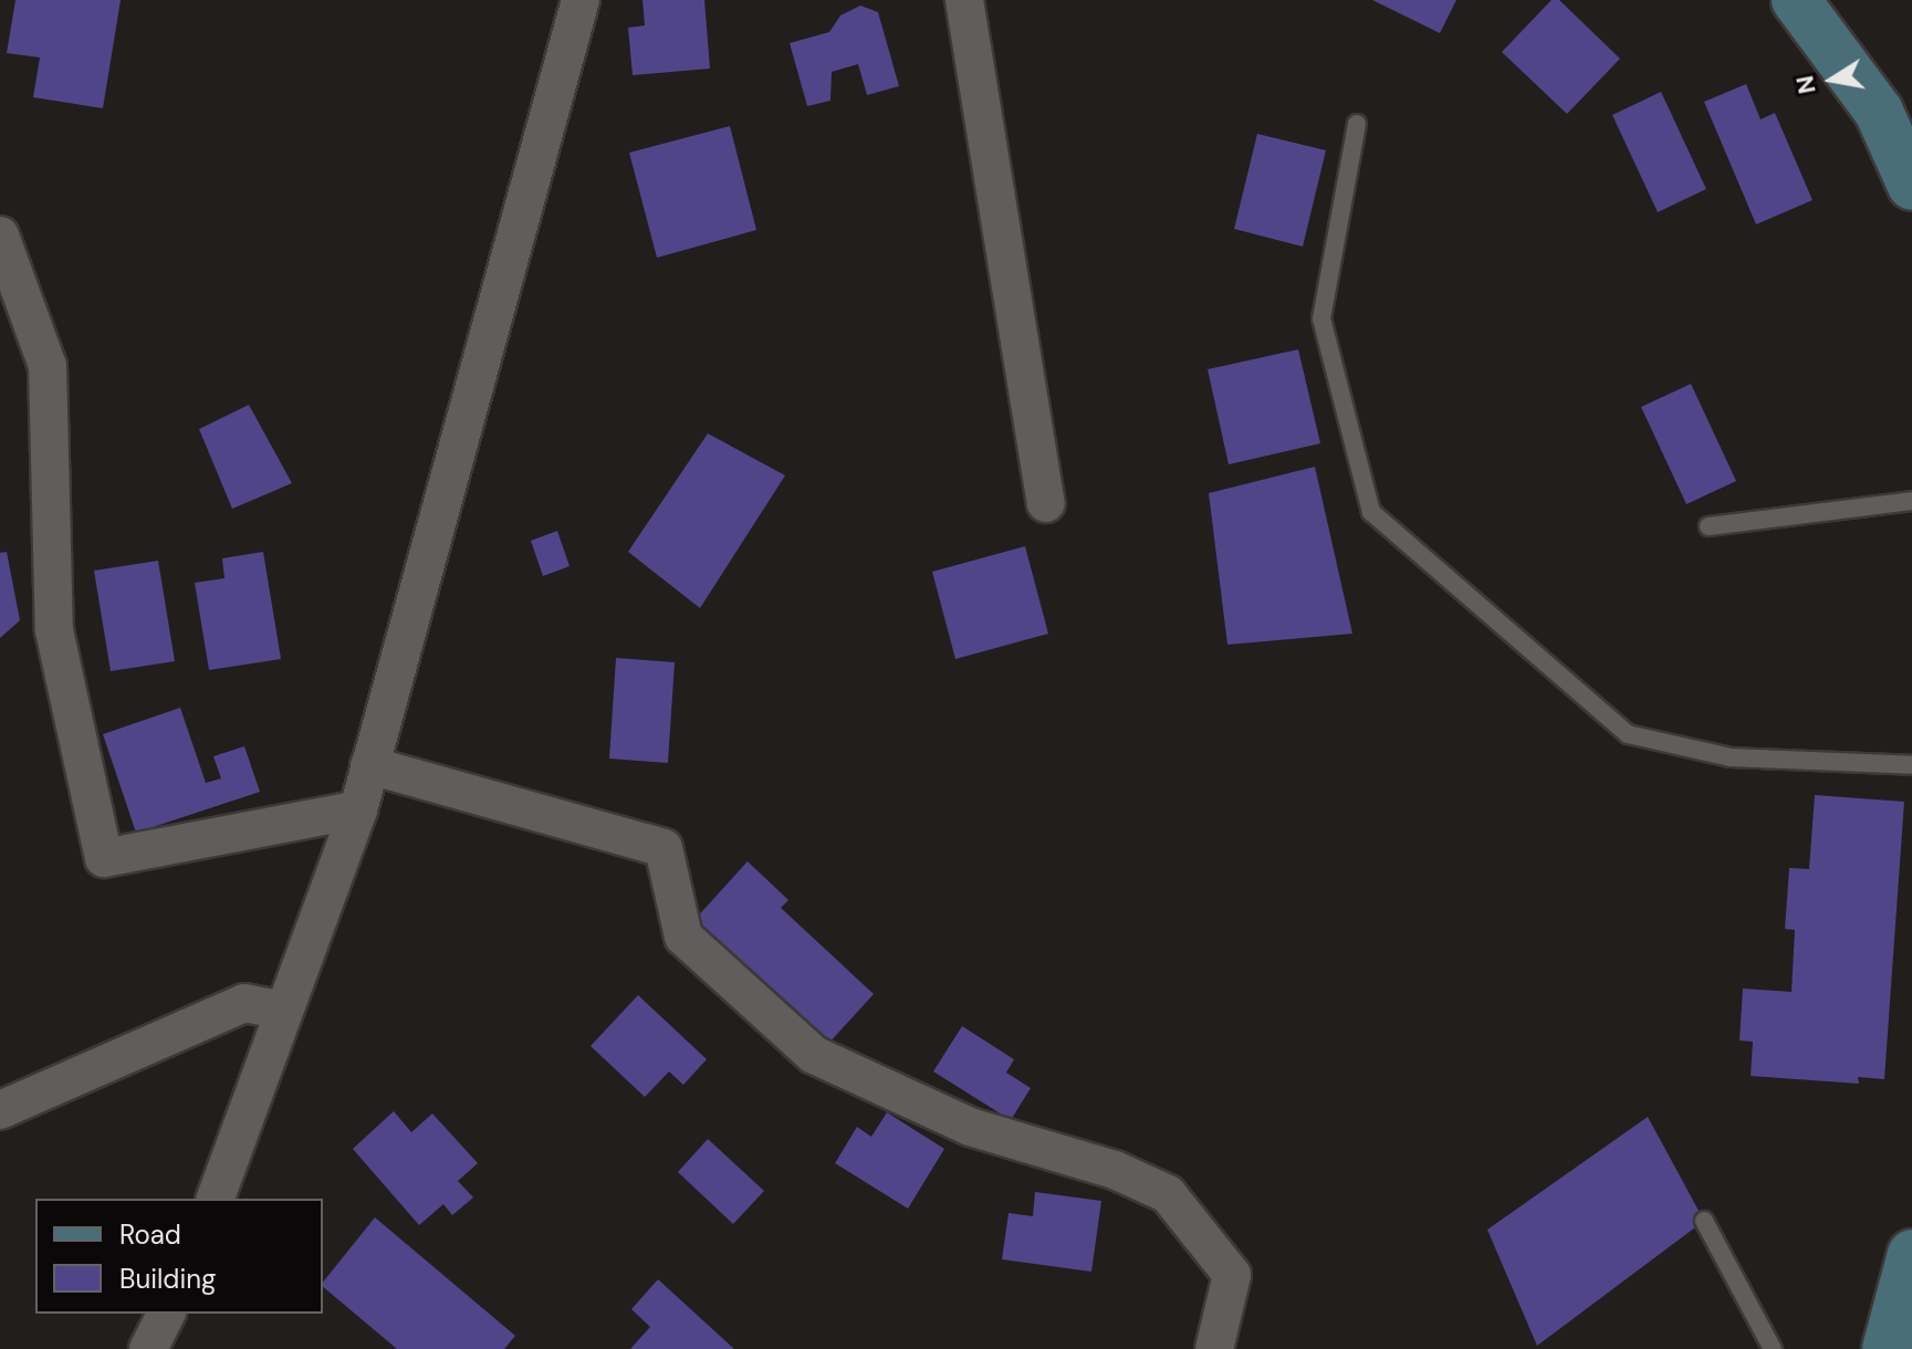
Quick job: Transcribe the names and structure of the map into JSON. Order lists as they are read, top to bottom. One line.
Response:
{"legend":["Road","Building"],"north":"left"}
